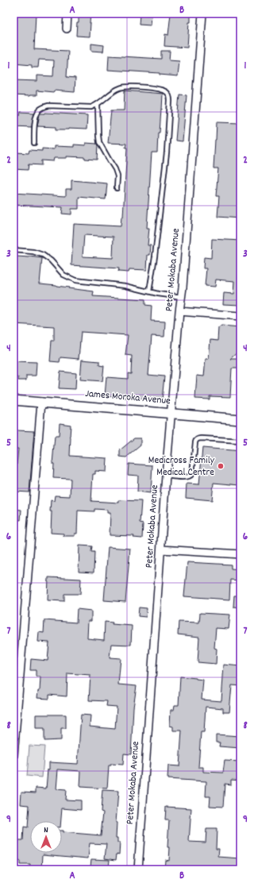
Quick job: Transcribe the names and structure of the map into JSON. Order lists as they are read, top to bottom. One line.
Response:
{"streets":{"street":["Peter Mokaba Avenue","James Moroka Avenue"]},"crossings":[["Peter Mokaba Avenue","James Moroka Avenue"]],"places":["Medicross Family Medical Centre"],"north":"top","grid":{"columns":["A","B"],"rows":["1","2","3","4","5","6","7","8","9"]}}
